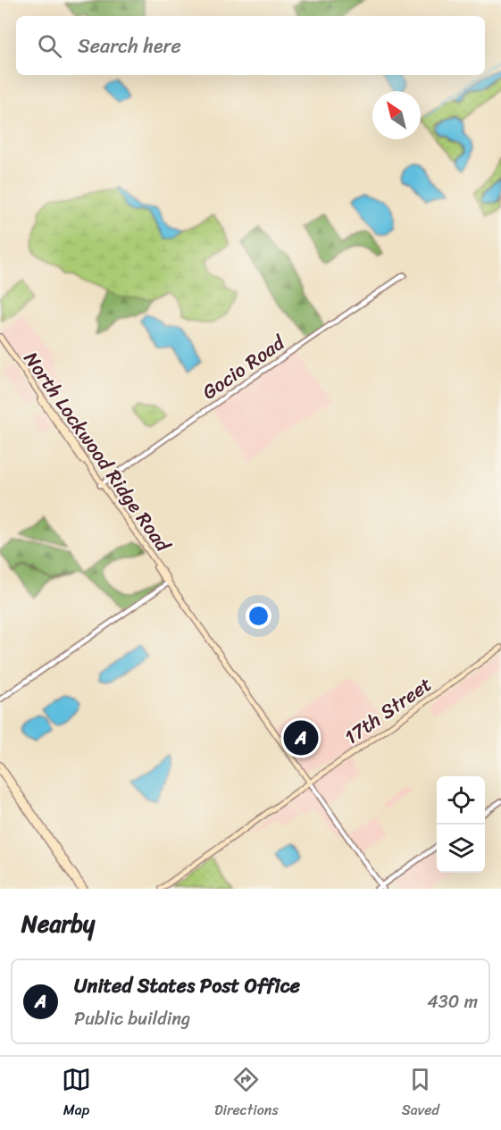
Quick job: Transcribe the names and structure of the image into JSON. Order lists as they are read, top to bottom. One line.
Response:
{"streets":{"main road":["North Lockwood Ridge Road","17th Street"],"street":["Gocio Road"]},"crossings":[["Gocio Road","North Lockwood Ridge Road"],["North Lockwood Ridge Road","17th Street"]],"north":"top left","page":{"search":"Search here","pins":"A","heading":"Nearby","list":[{"mark":"A","name":"United States Post Office","note":"Public building","value":"430 m"}],"nav":["Map","Directions","Saved"]}}
